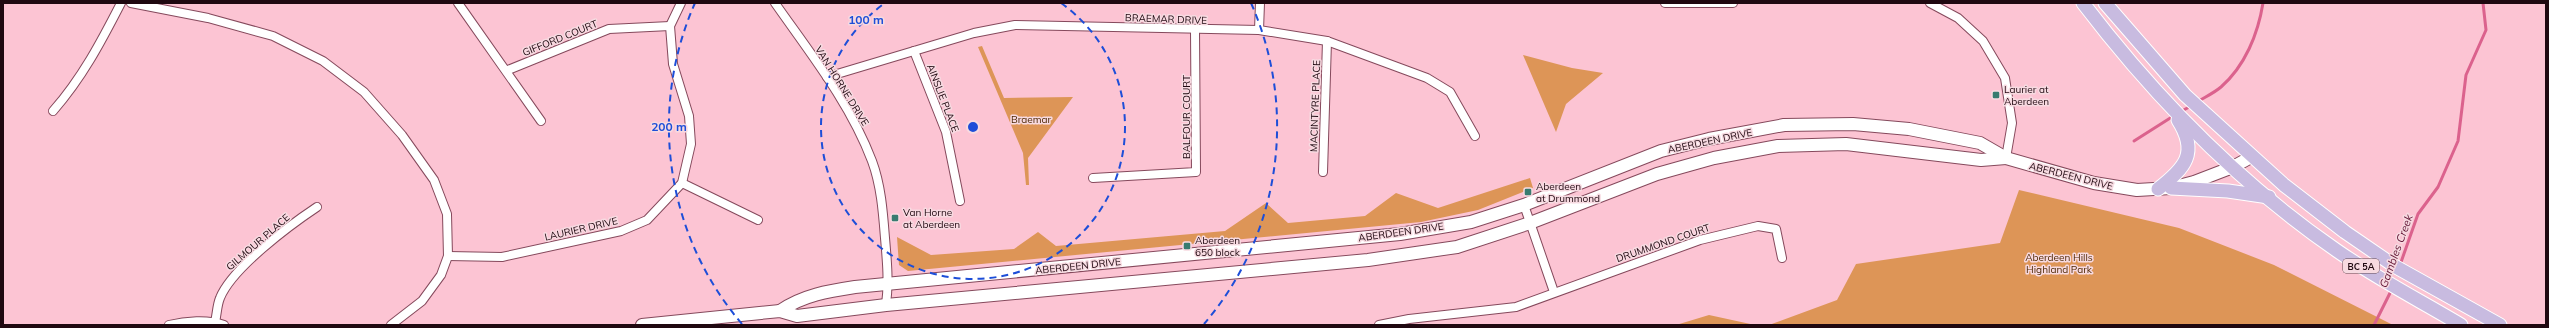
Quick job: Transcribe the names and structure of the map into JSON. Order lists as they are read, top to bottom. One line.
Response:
{"streets":{"main road":["ABERDEEN DRIVE","BC 5A"],"street":["BRAEMAR DRIVE","GIFFORD COURT","VAN HORNE DRIVE","AINSLIE PLACE","MACINTYRE PLACE","BALFOUR COURT","LAURIER DRIVE","GILMOUR PLACE","DRUMMOND COURT"]},"crossings":[["BRAEMAR DRIVE","VAN HORNE DRIVE"],["BRAEMAR DRIVE","AINSLIE PLACE"],["BRAEMAR DRIVE","MACINTYRE PLACE"],["BRAEMAR DRIVE","BALFOUR COURT"],["GIFFORD COURT","LAURIER DRIVE"],["VAN HORNE DRIVE","ABERDEEN DRIVE"],["ABERDEEN DRIVE","BC 5A"]],"water":["Gambles Creek"],"parks":["Braemar","Aberdeen Hills Highland Park"],"places":{"transit":["Laurier at Aberdeen","Aberdeen at Drummond","Van Horne at Aberdeen","Aberdeen 650 block"]},"rings":["100 m","200 m"]}
